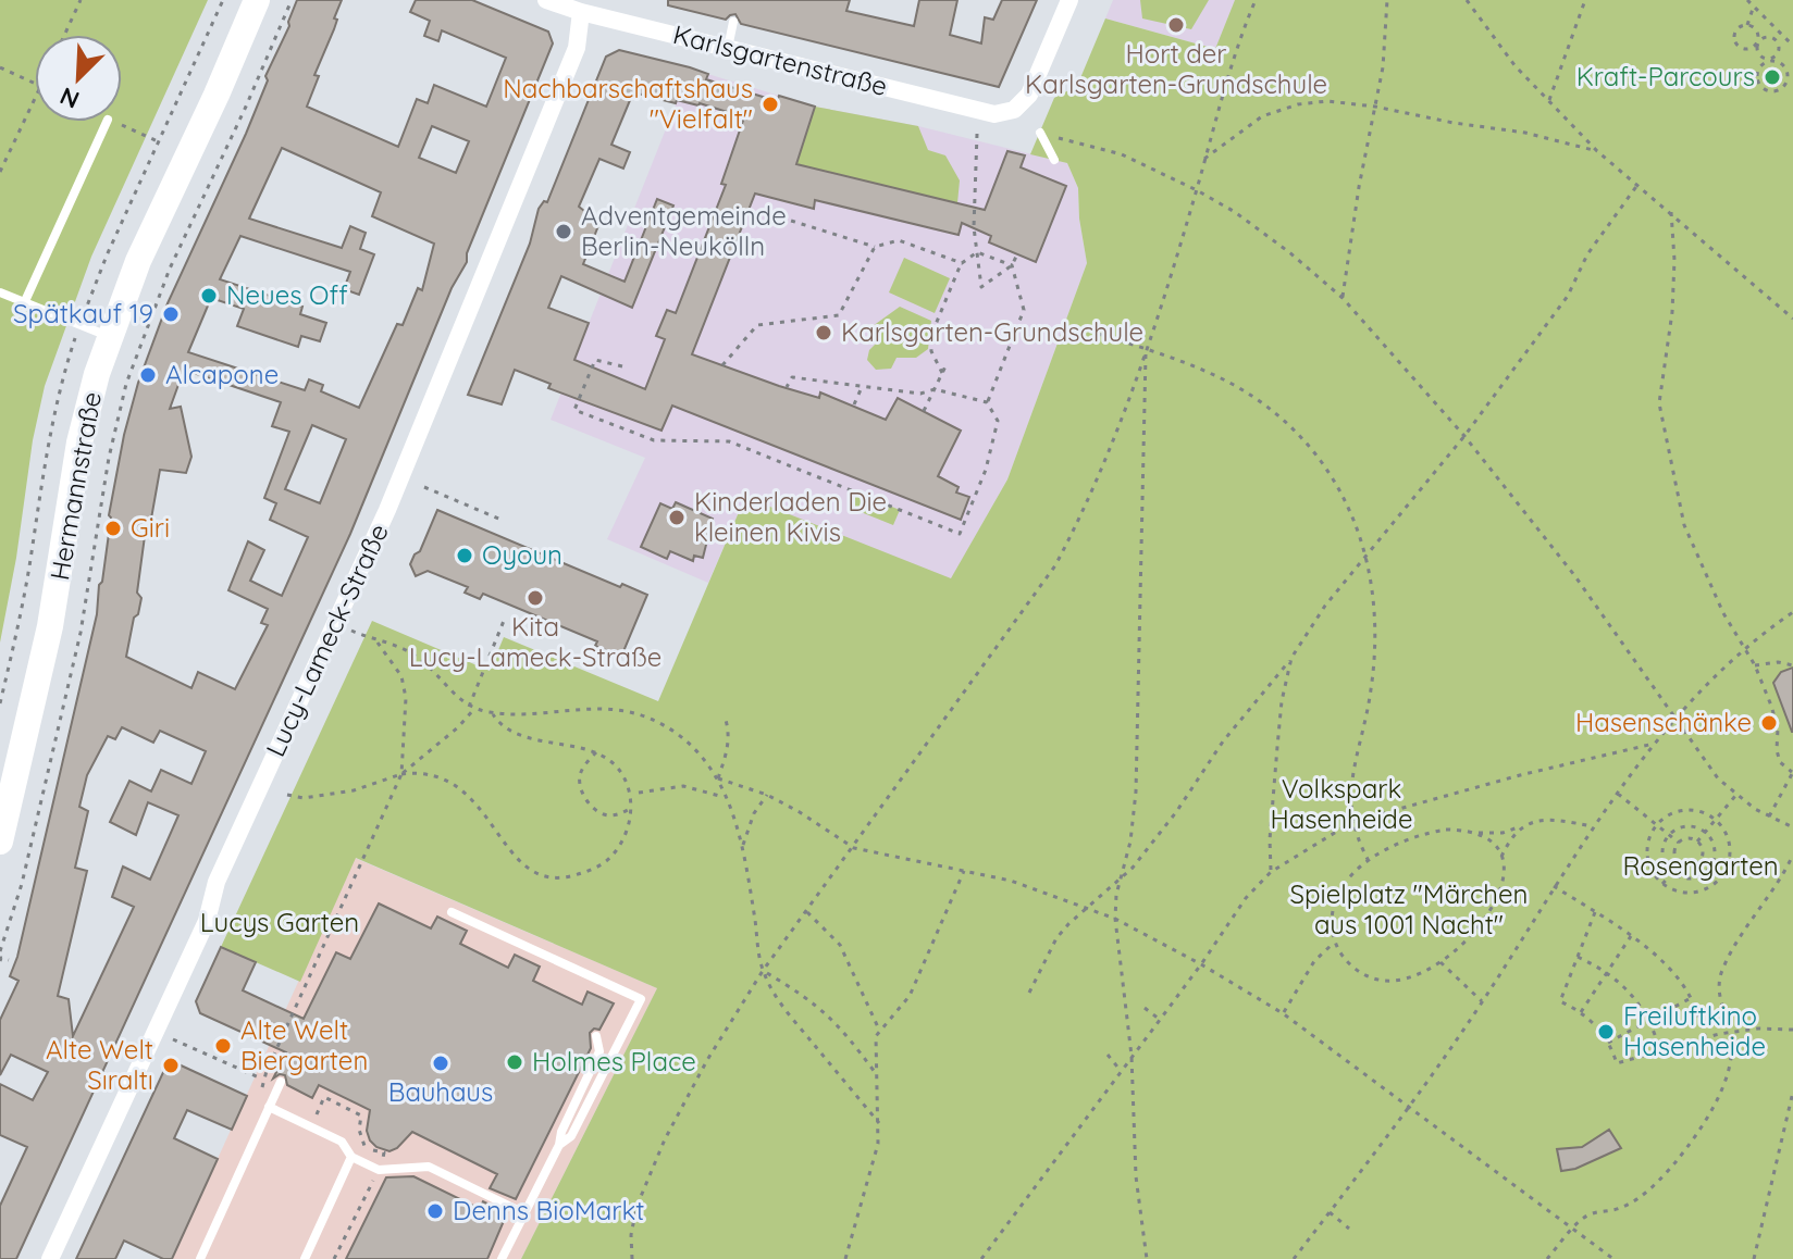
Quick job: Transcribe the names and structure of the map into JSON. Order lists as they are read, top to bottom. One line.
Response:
{"streets":{"main road":["Hermannstraße"],"street":["Karlsgartenstraße","Lucy-Lameck-Straße"]},"crossings":[["Karlsgartenstraße","Lucy-Lameck-Straße"]],"parks":["Volkspark Hasenheide","Rosengarten","Spielplatz \"Märchen aus 1001 Nacht\"","Lucys Garten"],"places":["Hort der Karlsgarten-Grundschule","Kraft-Parcours","Nachbarschaftshaus \"Vielfalt\"","Adventgemeinde Berlin-Neukölln","Neues Off","Spätkauf 19","Karlsgarten-Grundschule","Alcapone","Kinderladen Die kleinen Kivis","Giri","Oyoun","Kita Lucy-Lameck-Straße","Hasenschänke","Freiluftkino Hasenheide","Alte Welt Biergarten","Holmes Place","Bauhaus","Alte Welt Sıraltı","Denns BioMarkt"],"north":"bottom left"}
